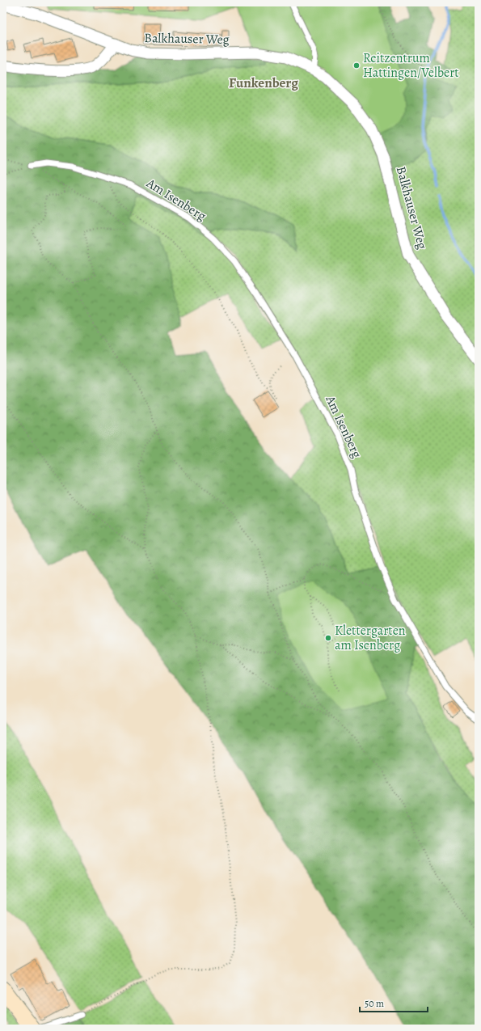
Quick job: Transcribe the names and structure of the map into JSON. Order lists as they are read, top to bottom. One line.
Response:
{"streets":{"street":["Balkhauser Weg"],"lane":["Am Isenberg"]},"districts":["Funkenberg"],"places":["Reitzentrum Hattingen/Velbert","Klettergarten am Isenberg"],"scale_bar":"50 m"}
